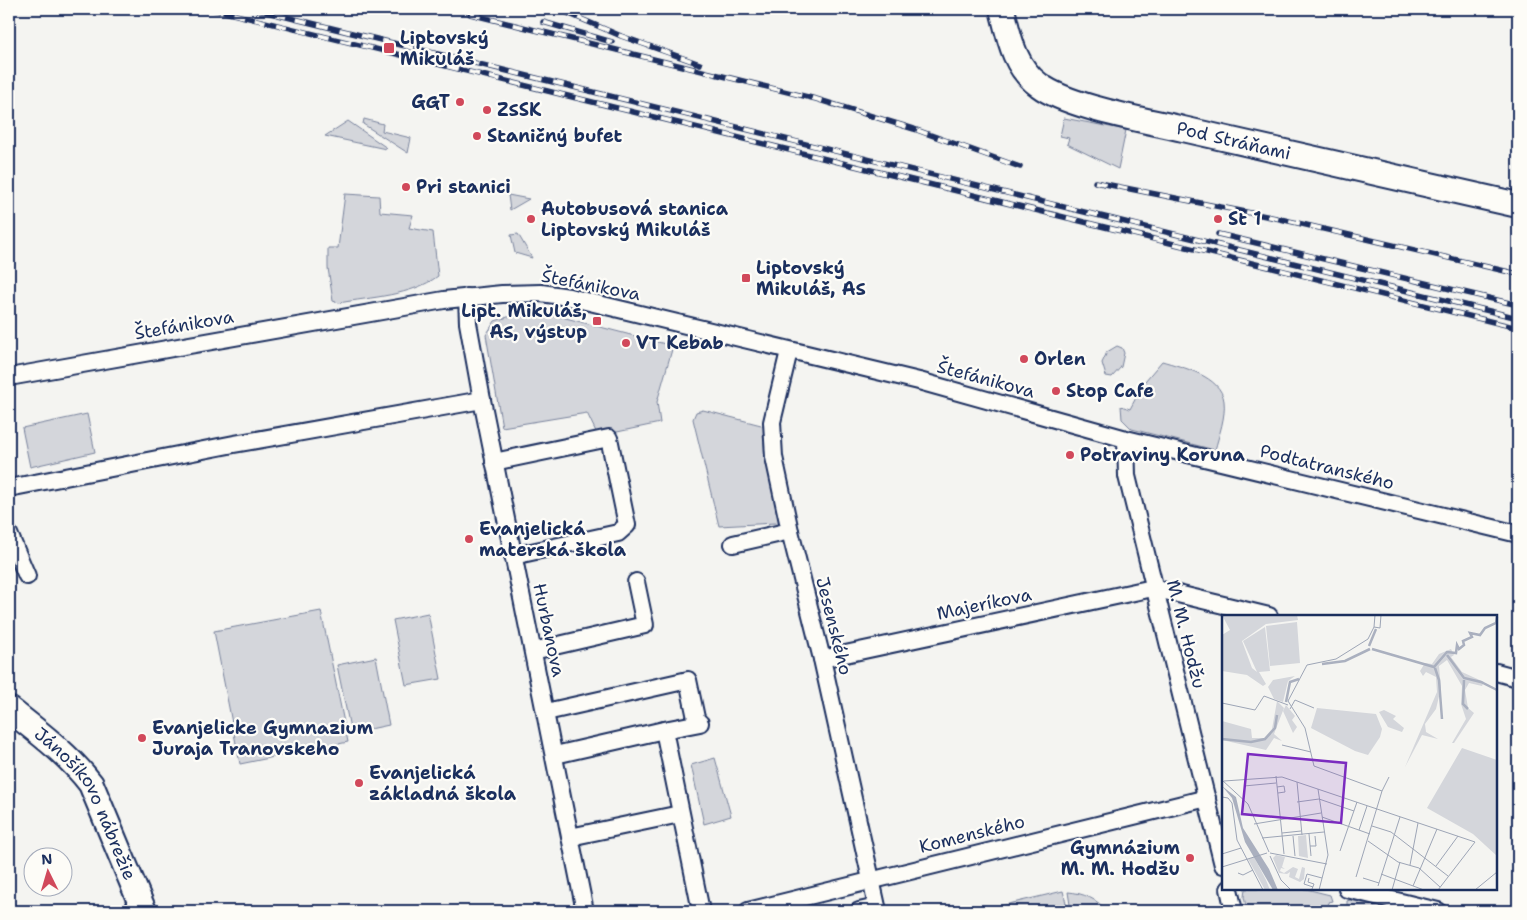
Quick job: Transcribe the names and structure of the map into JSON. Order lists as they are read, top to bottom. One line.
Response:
{"streets":{"street":["Pod Stráňami","Štefánikova","Podtatranského","Majeríkova","Jesenského","Hurbanova","M. M. Hodžu","Jánošíkovo nábrežie","Komenského"]},"crossings":[["Štefánikova","Podtatranského"],["Štefánikova","Jesenského"],["Štefánikova","Hurbanova"],["Štefánikova","M. M. Hodžu"],["Podtatranského","M. M. Hodžu"],["Majeríkova","Jesenského"],["Majeríkova","M. M. Hodžu"],["Jesenského","Komenského"],["M. M. Hodžu","Komenského"]],"places":{"transit":["Liptovský Mikuláš","Liptovský Mikuláš, AS","Lipt. Mikuláš, AS, výstup"],"other":["GGT","ZSSK","Staničný bufet","Pri stanici","Autobusová stanica Liptovský Mikuláš","St 1","VT Kebab","Orlen","Stop Cafe","Potraviny Koruna","Evanjelická materská škola","Evanjelicke Gymnazium Juraja Tranovskeho","Evanjelická základná škola","Gymnázium M. M. Hodžu"]},"north":"top"}
